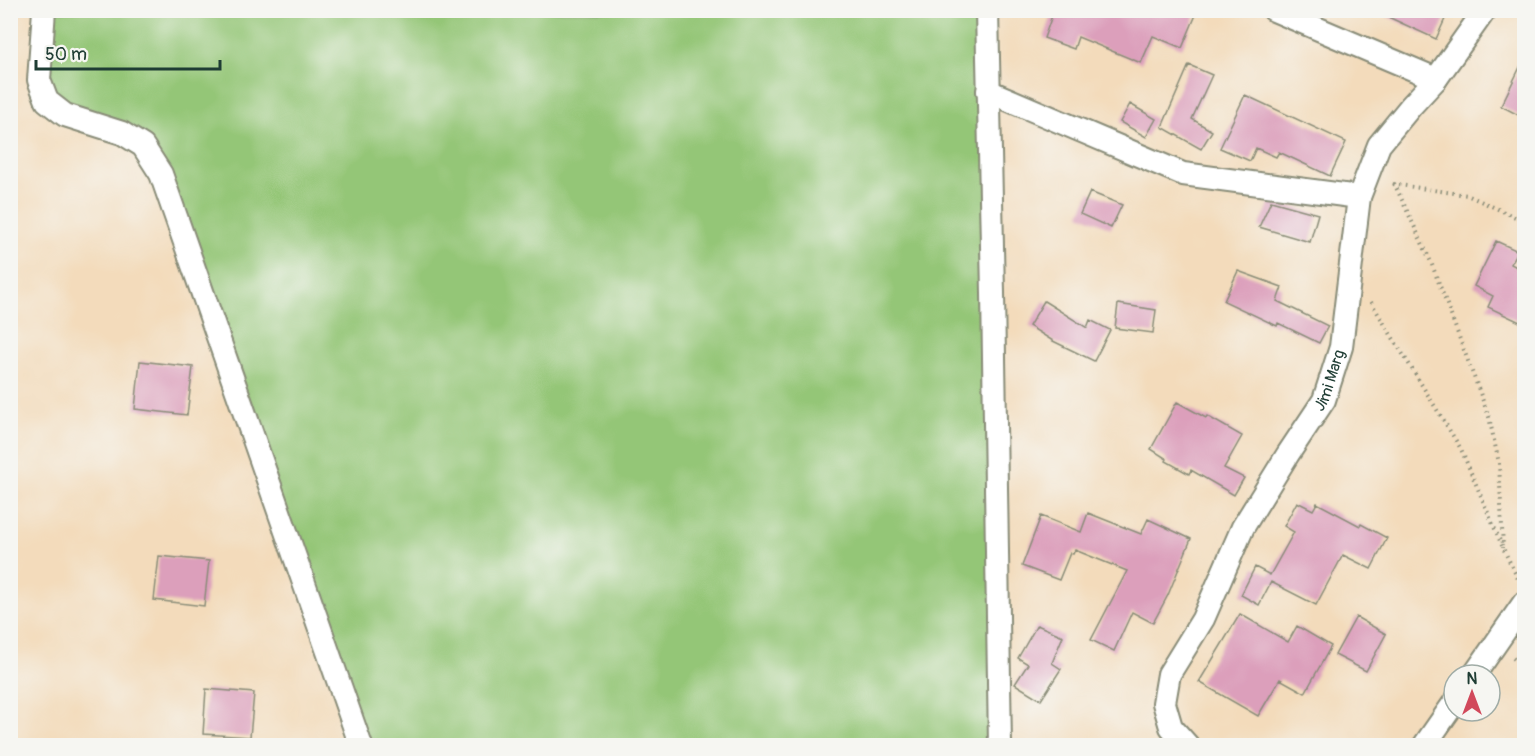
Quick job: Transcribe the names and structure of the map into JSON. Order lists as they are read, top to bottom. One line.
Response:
{"streets":{"street":["Jimi Marg"]},"scale_bar":"50 m","north":"top"}
